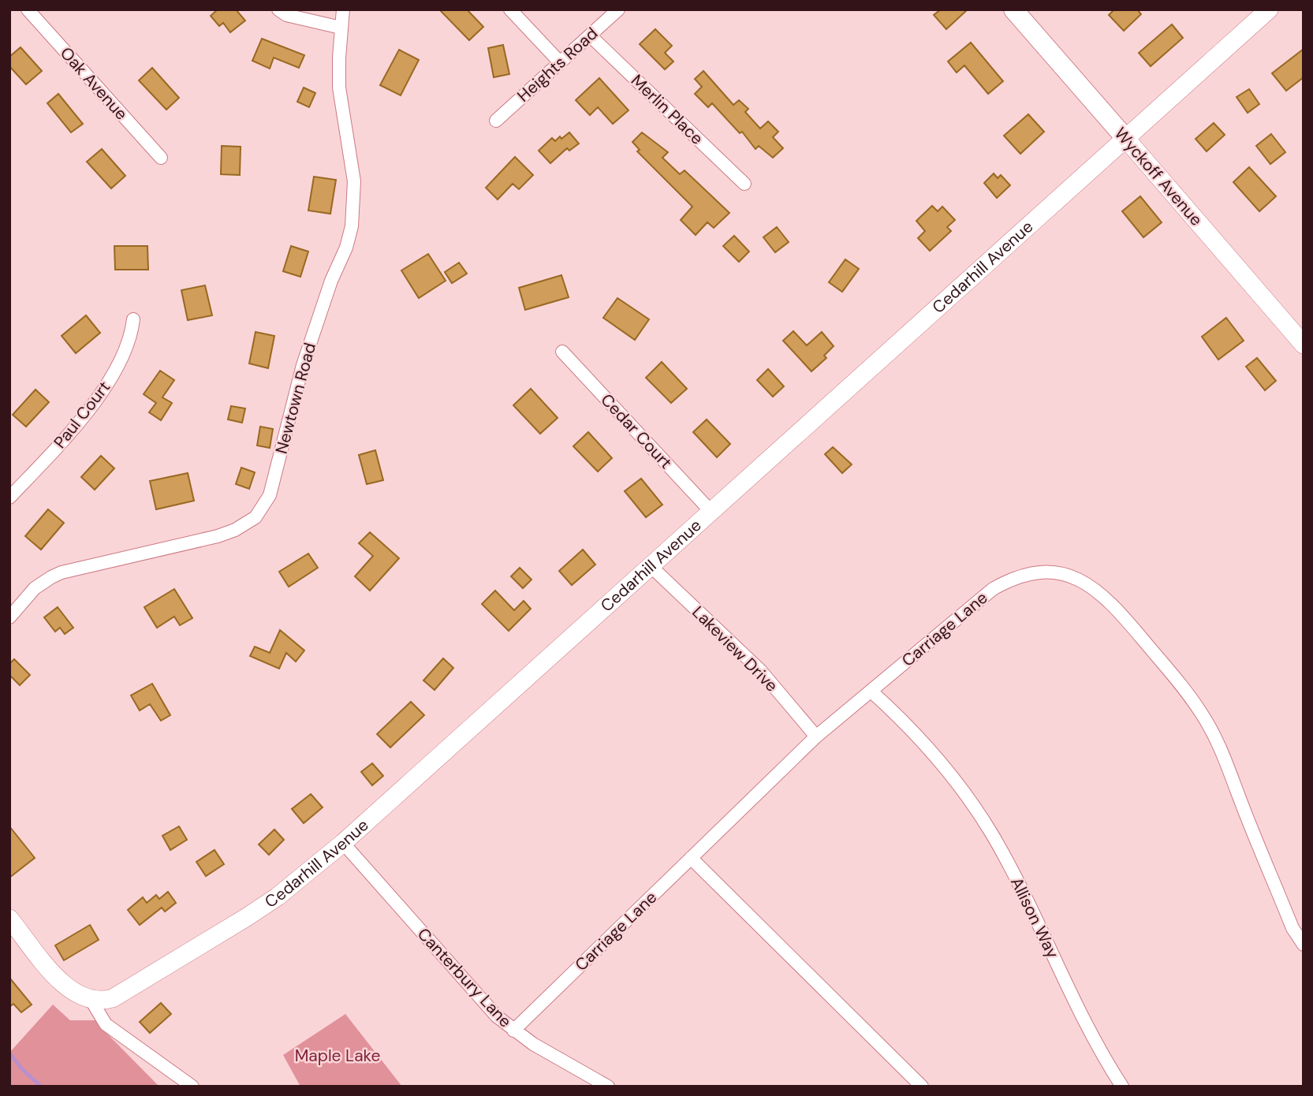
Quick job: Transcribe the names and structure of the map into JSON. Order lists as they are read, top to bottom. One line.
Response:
{"streets":{"main road":["Wyckoff Avenue"],"street":["Heights Road","Oak Avenue","Merlin Place","Cedarhill Avenue","Newtown Road","Paul Court","Cedar Court","Carriage Lane","Lakeview Drive","Allison Way","Canterbury Lane"]},"crossings":[["Heights Road","Merlin Place"],["Wyckoff Avenue","Cedarhill Avenue"],["Cedarhill Avenue","Cedar Court"],["Cedarhill Avenue","Lakeview Drive"],["Cedarhill Avenue","Canterbury Lane"],["Carriage Lane","Lakeview Drive"],["Carriage Lane","Allison Way"],["Carriage Lane","Canterbury Lane"]],"parks":["Maple Lake"]}
